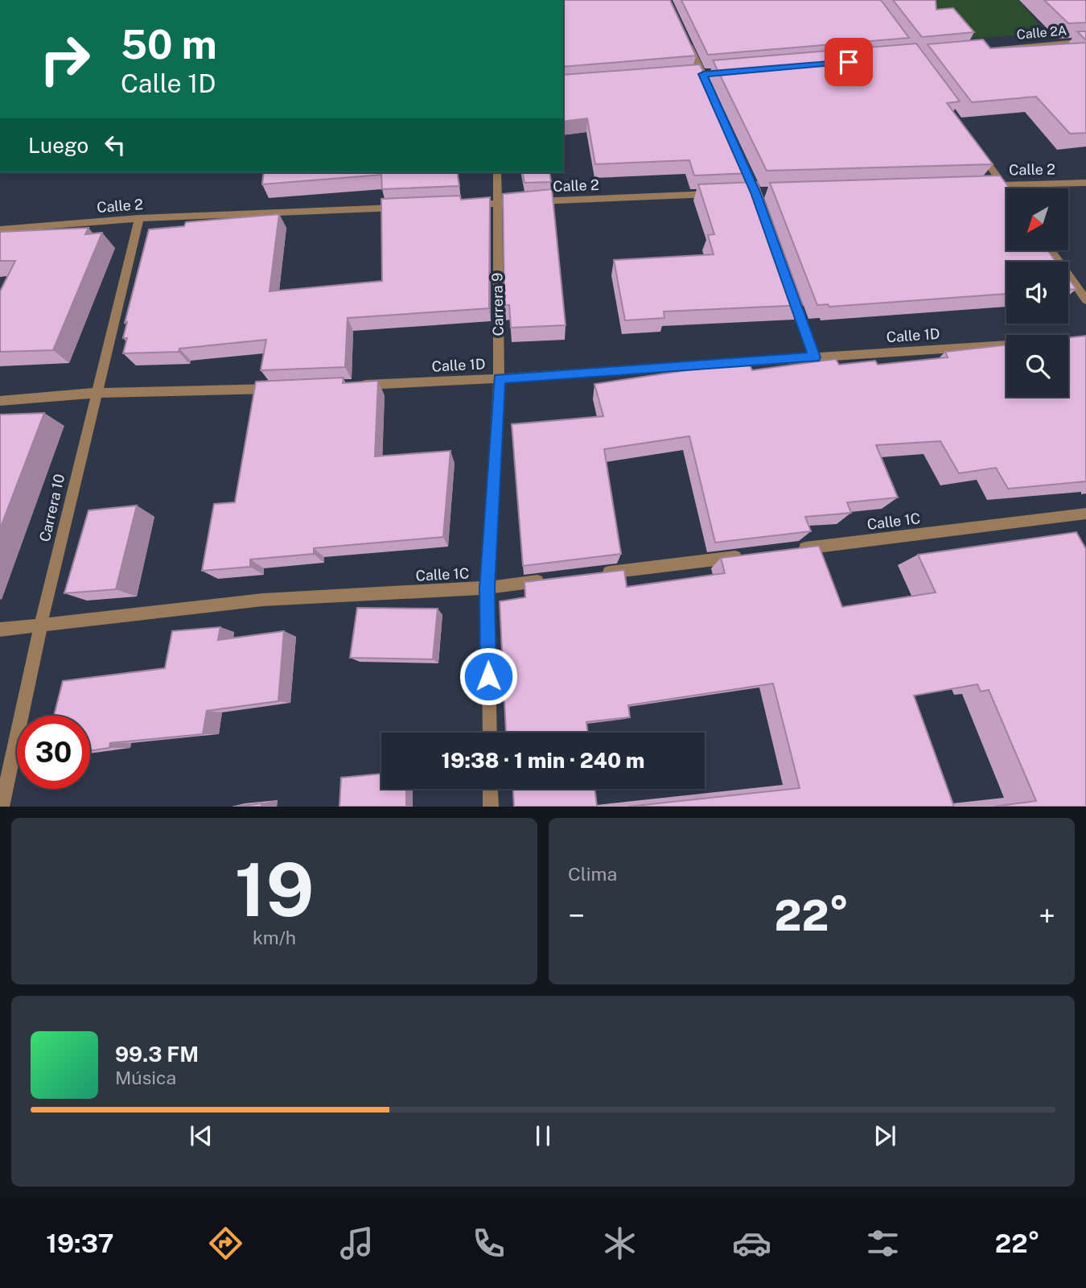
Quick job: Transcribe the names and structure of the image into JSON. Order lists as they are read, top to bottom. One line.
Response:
{"streets":{"street":["Calle 2A","Calle 2","Carrera 9","Calle 1D","Carrera 10","Calle 1C"]},"crossings":[["Calle 2","Carrera 9"],["Calle 2","Carrera 10"],["Carrera 9","Calle 1D"],["Carrera 9","Calle 1C"],["Carrera 10","Calle 1C"]],"north":"bottom left","page":{"turn":["50 m","Calle 1D"],"then":"Luego","limit":"30","trip":"19:38 · 1 min · 240 m","tile":[["19","km/h"],"Clima"],"heat":["−","22°","+"],"song":["99.3 FM","Música"],"tabs":["19:37","22°"]}}
